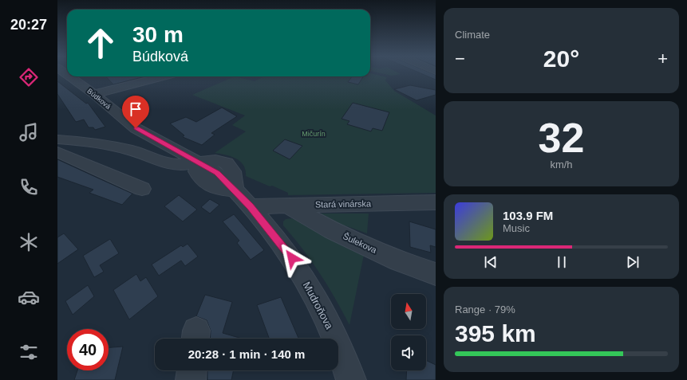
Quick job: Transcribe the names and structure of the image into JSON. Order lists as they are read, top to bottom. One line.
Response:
{"streets":{"street":["Búdková","Stará vinárska","Šulekova","Mudroňova"]},"crossings":[["Búdková","Stará vinárska"],["Stará vinárska","Šulekova"],["Stará vinárska","Mudroňova"]],"parks":["Mičurín"],"north":"top","page":{"tabs":"20:27","tile":["Climate",["32","km/h"],["Range · 79%","395 km"]],"turn":["30 m","Búdková"],"heat":["−","20°","+"],"song":["103.9 FM","Music"],"limit":"40","trip":"20:28 · 1 min · 140 m"}}
